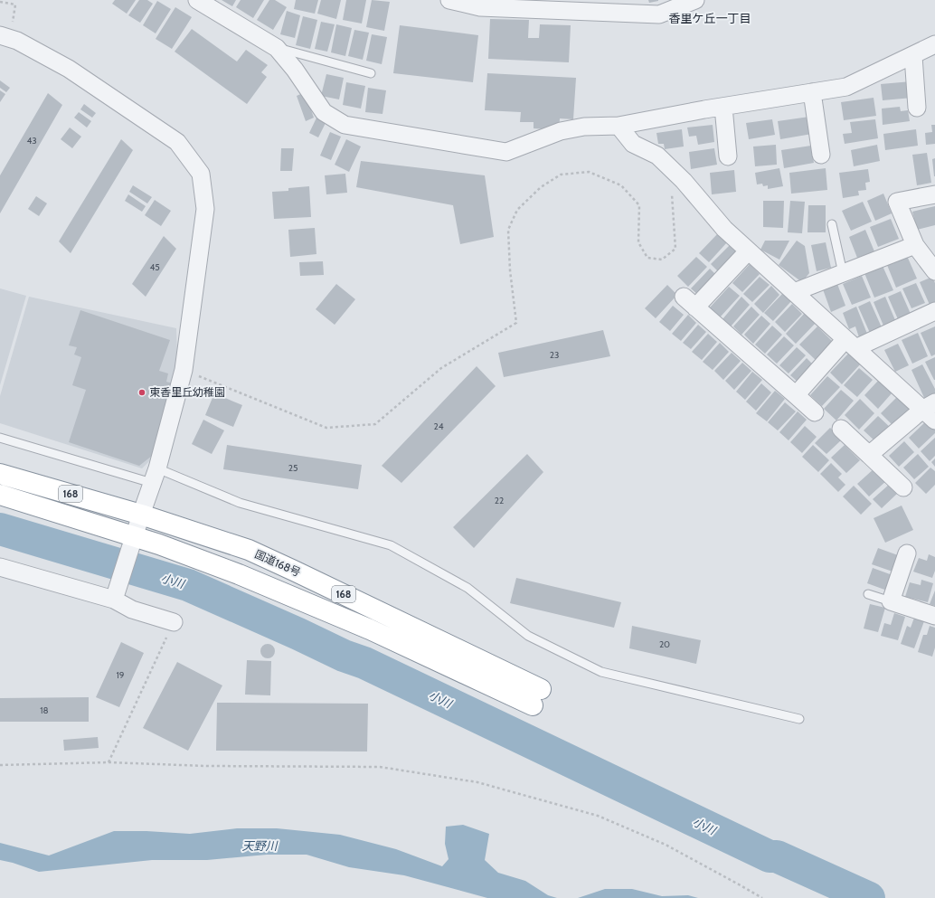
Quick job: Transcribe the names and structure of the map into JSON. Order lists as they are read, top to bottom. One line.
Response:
{"streets":{"highway":["168","国道168号"]},"districts":["香里ケ丘一丁目"],"water":["小川","天野川"],"places":["東香里丘幼稚園"],"house_numbers":["43","45","23","24","25","22","20","19","18"]}
